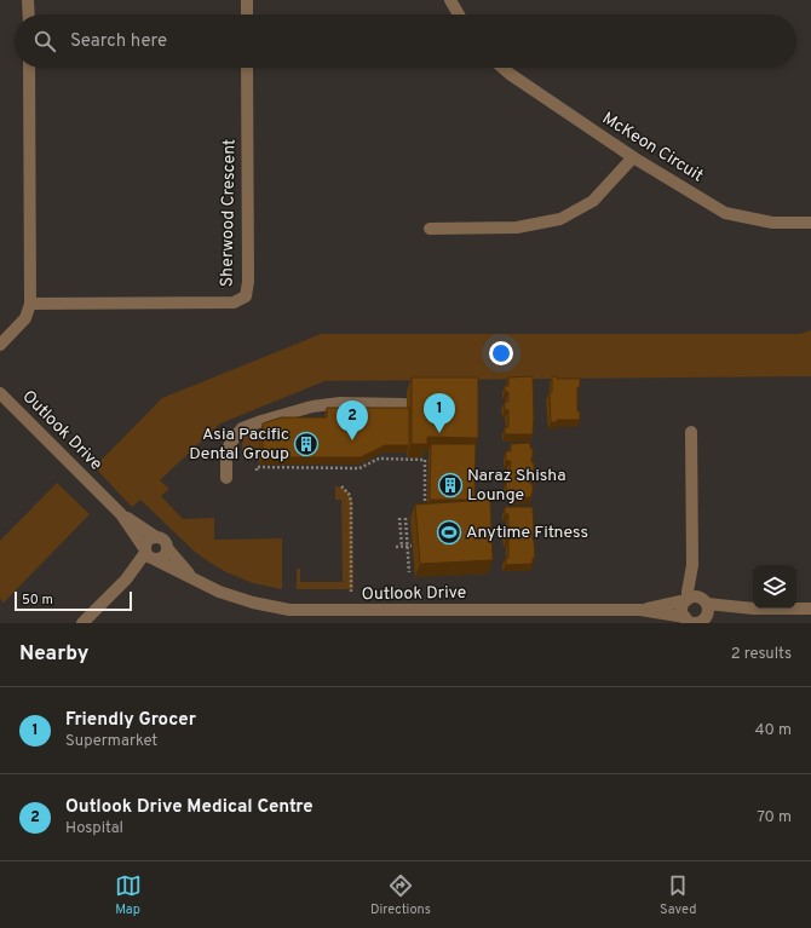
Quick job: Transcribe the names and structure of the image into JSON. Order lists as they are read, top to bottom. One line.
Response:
{"streets":{"street":["McKeon Circuit","Sherwood Crescent","Outlook Drive"]},"places":{"building":["Asia Pacific Dental Group","Naraz Shisha Lounge"],"sports":["Anytime Fitness"]},"scale_bar":"50 m","page":{"search":"Search here","pins":["1","2"],"scale":"50 m","heading":["Nearby","2 results"],"list":[{"mark":"1","name":"Friendly Grocer","note":"Supermarket","value":"40 m"},{"mark":"2","name":"Outlook Drive Medical Centre","note":"Hospital","value":"70 m"}],"nav":["Map","Directions","Saved"]}}
